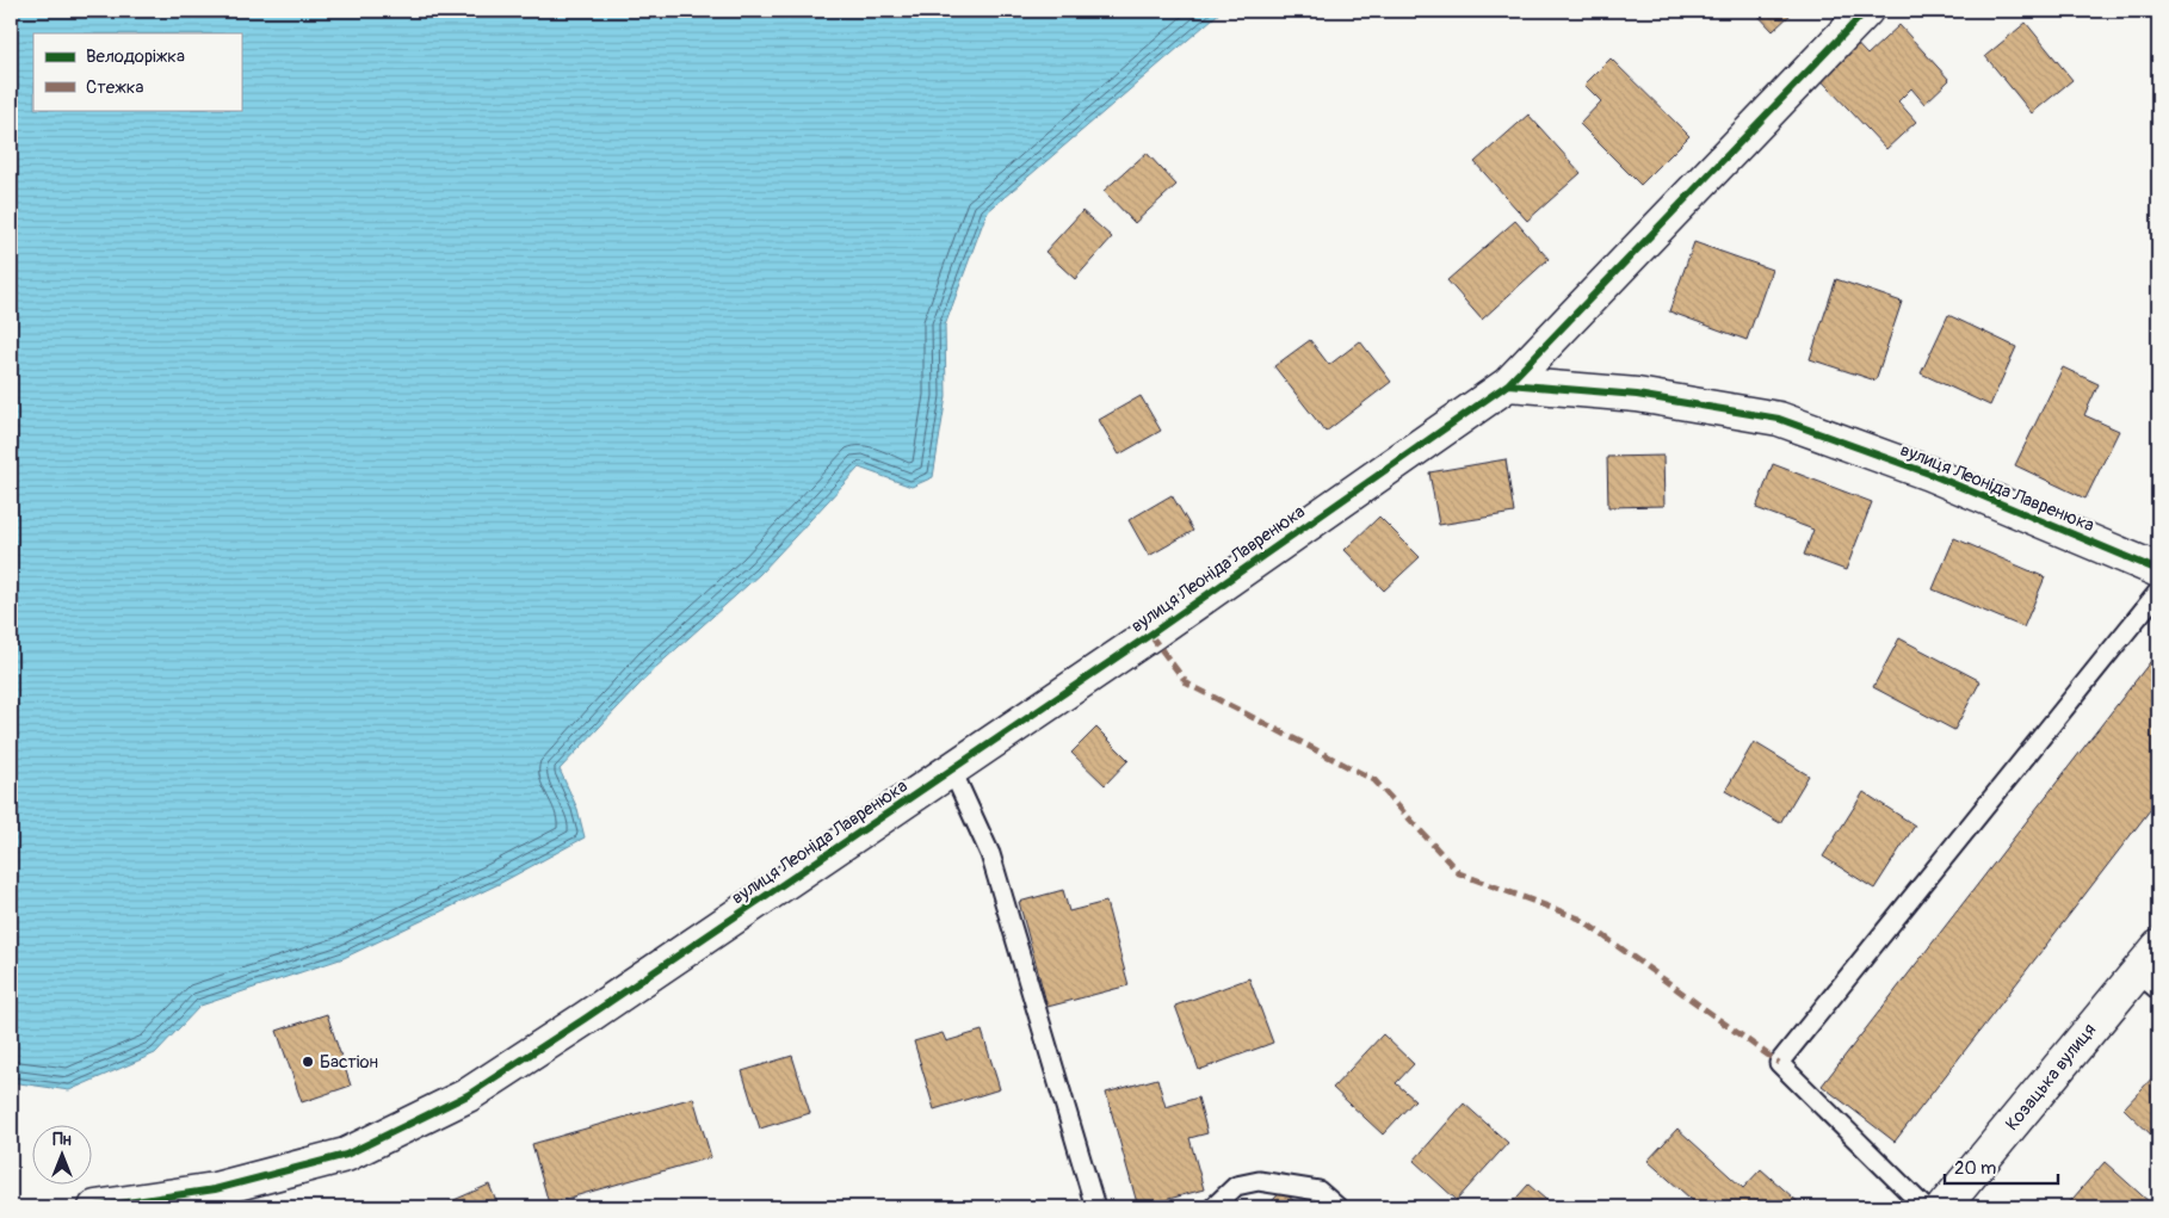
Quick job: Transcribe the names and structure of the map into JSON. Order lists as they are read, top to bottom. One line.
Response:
{"streets":{"street":["вулиця Леоніда Лавренюка","Козацька вулиця"]},"places":["Бастіон"],"legend":["Велодоріжка","Стежка"],"scale_bar":"20 m","north":"top"}
